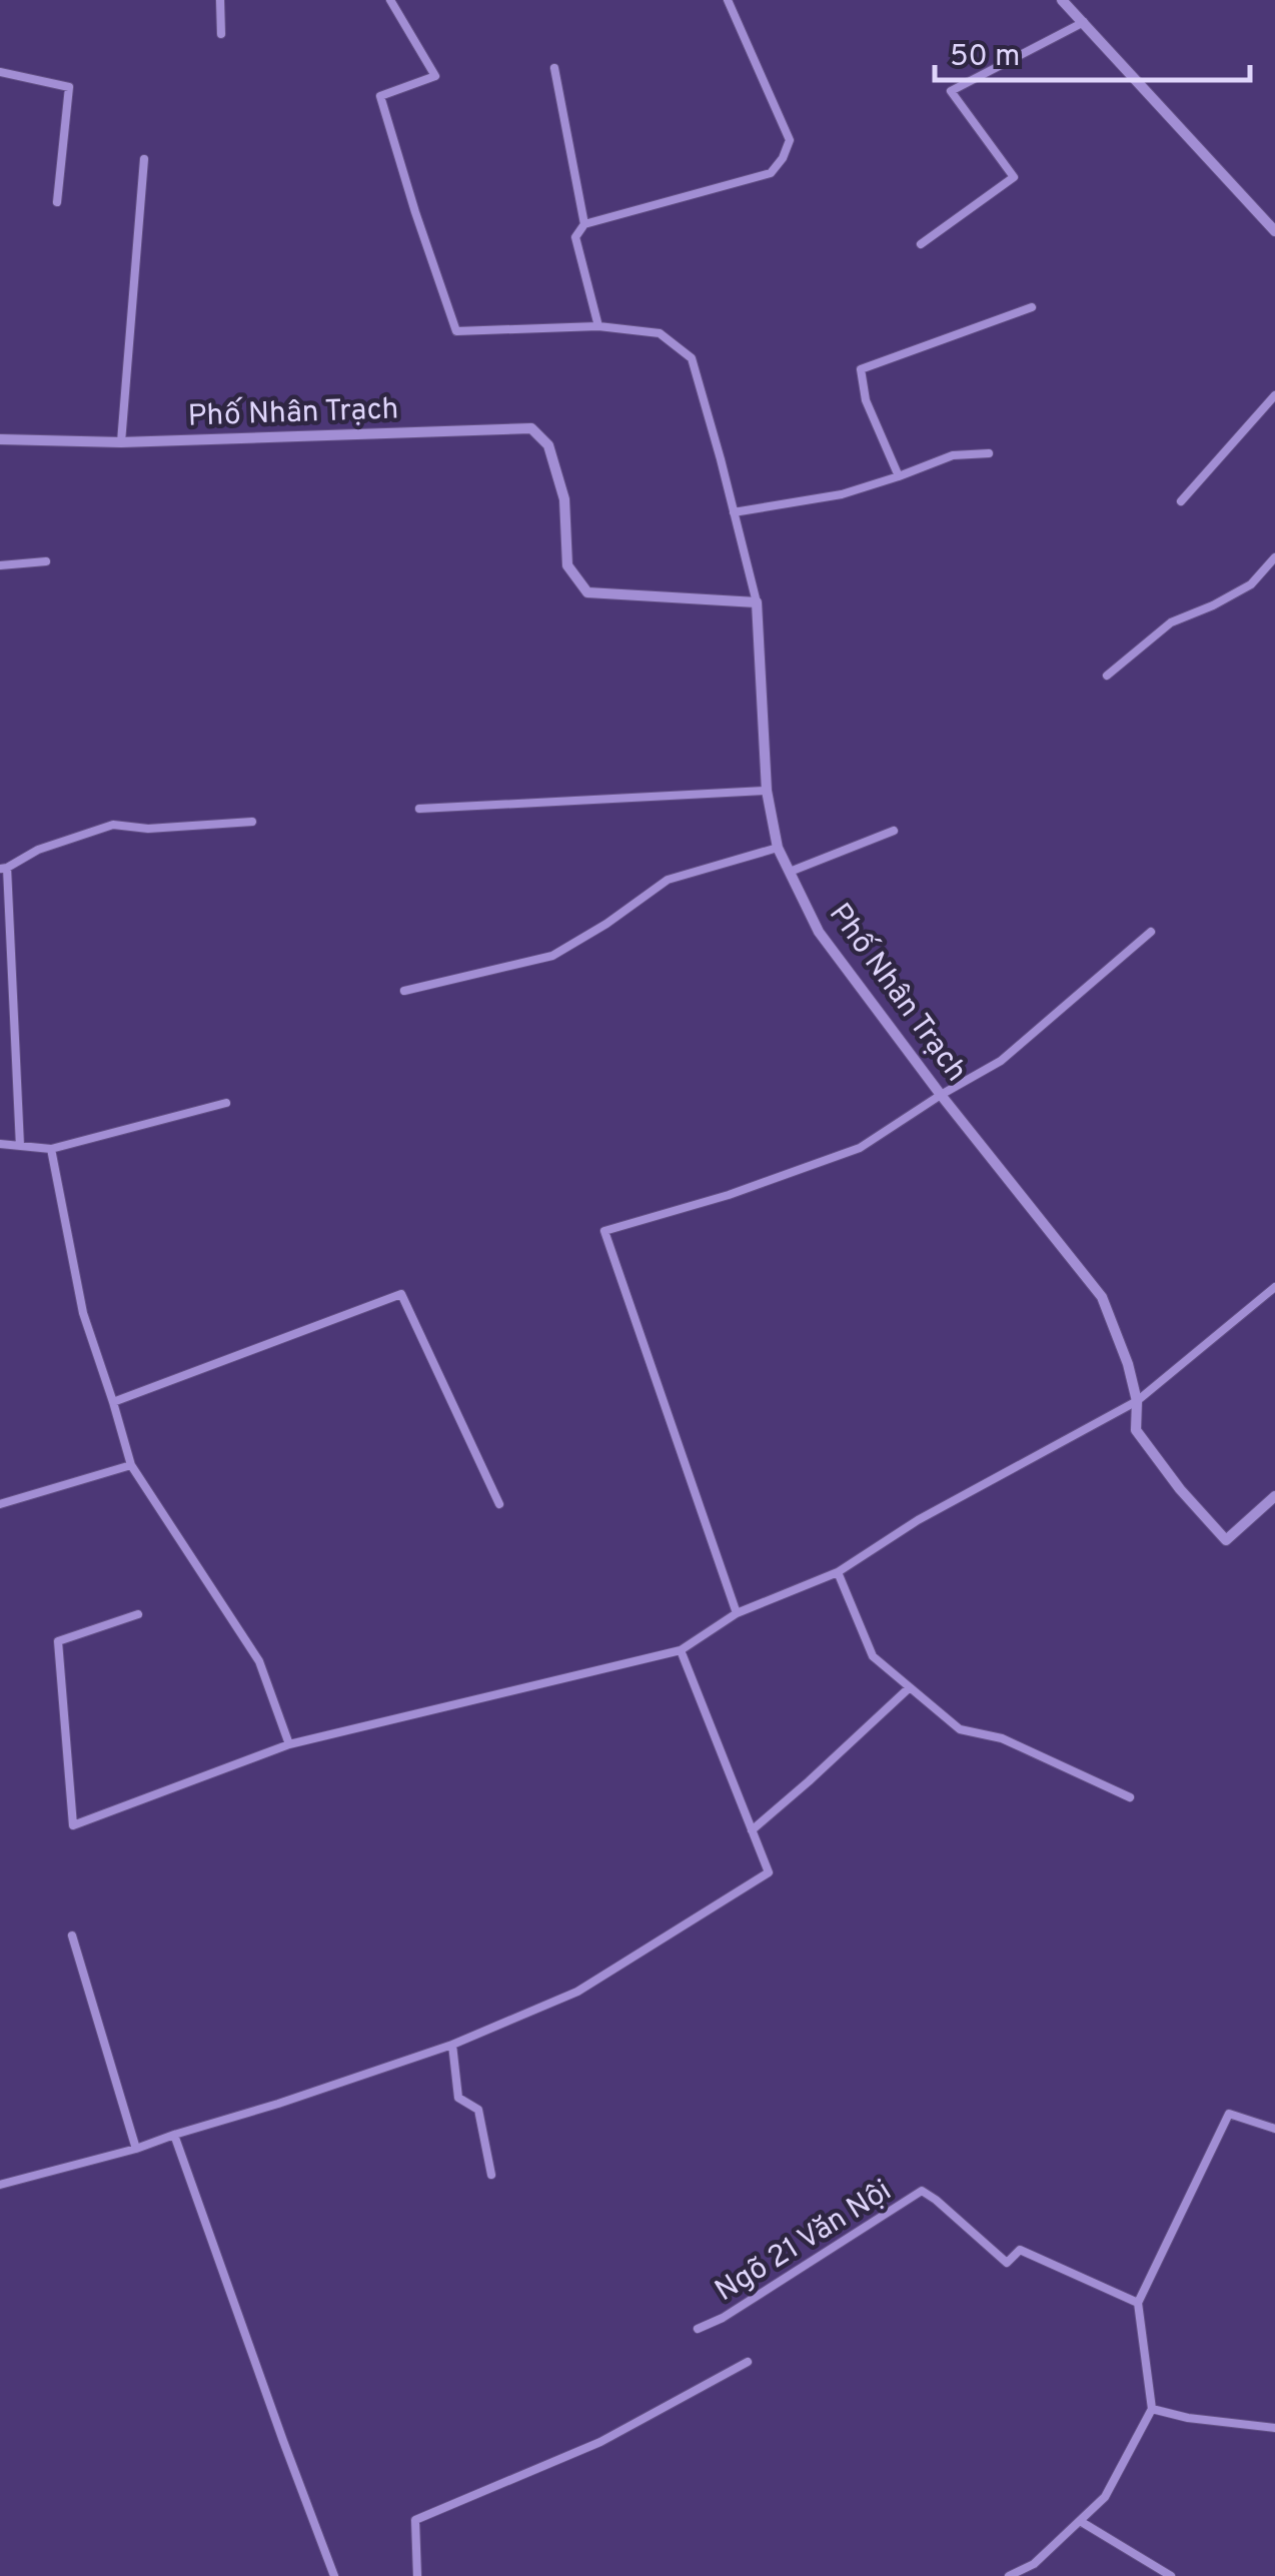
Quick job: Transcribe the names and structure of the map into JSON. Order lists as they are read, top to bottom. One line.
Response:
{"streets":{"street":["Phố Nhân Trạch"],"lane":["Ngõ 21 Văn Nội"]},"scale_bar":"50 m"}
